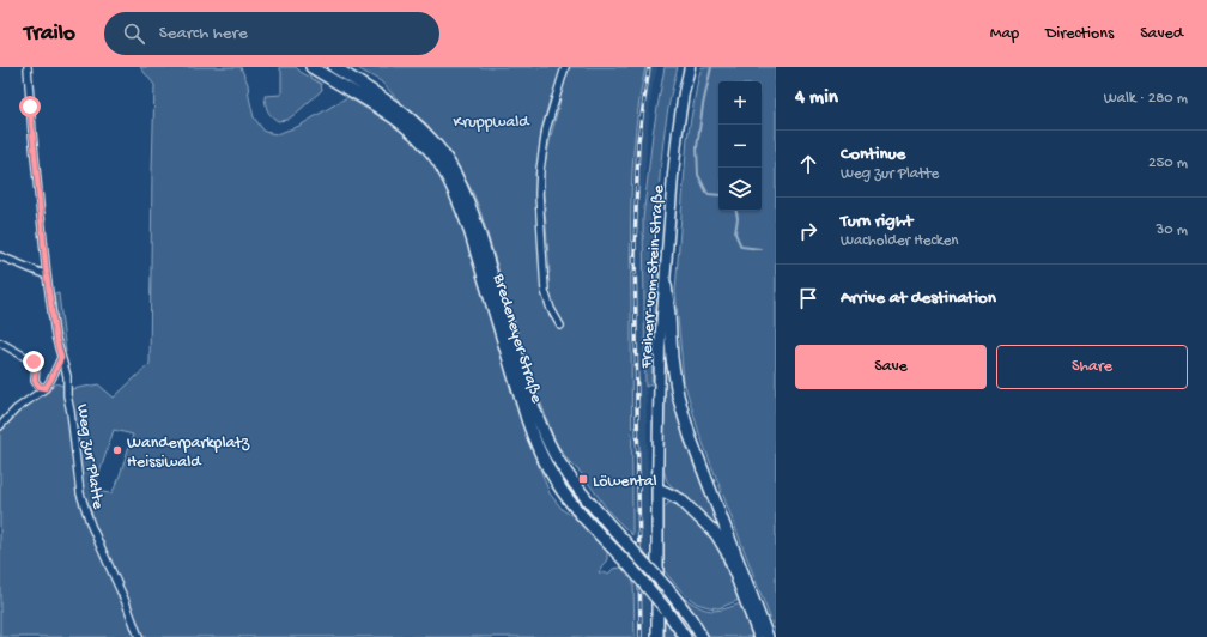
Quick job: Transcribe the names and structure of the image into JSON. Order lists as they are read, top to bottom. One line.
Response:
{"streets":{"main road":["Freiherr-vom-Stein-Straße","Bredeneyer Straße"],"street":["Weg zur Platte"]},"parks":["Kruppwald"],"places":{"other":["Wanderparkplatz Heissiwald"],"transit":["Löwental"]},"page":{"header":"Trailo","search":"Search here","nav":["Map","Directions","Saved"],"heading":["4 min","Walk · 280 m"],"map_buttons":["+","−"],"list":[["Continue","Weg zur Platte","250 m"],["Turn right","Wacholder Hecken","30 m"],"Arrive at destination"],"buttons":["Save","Share"]}}
